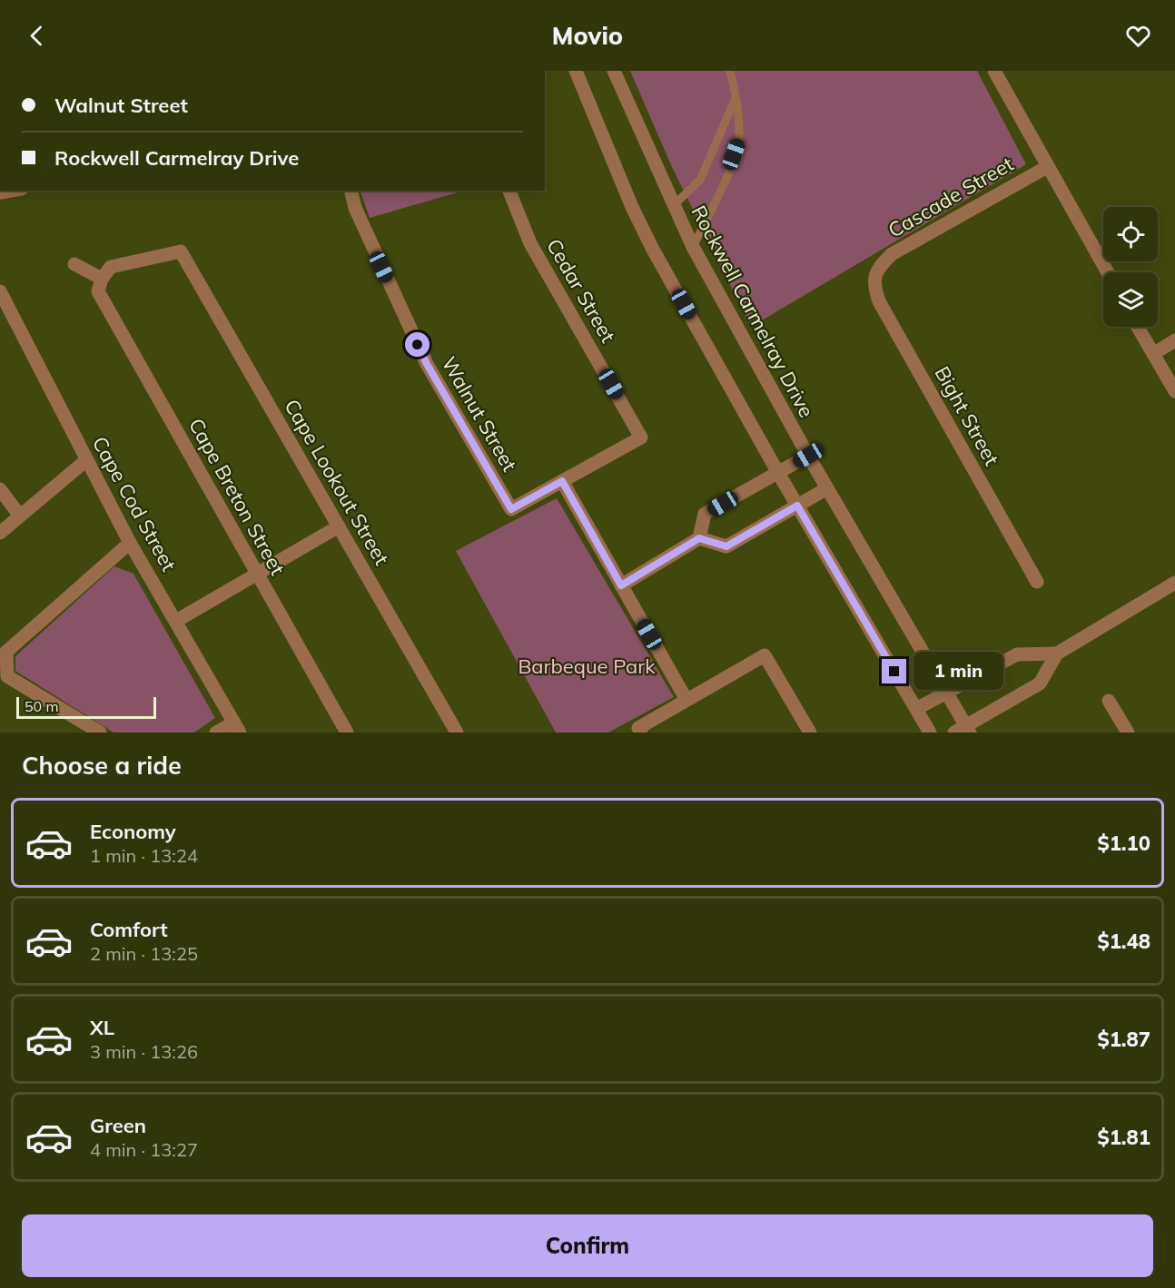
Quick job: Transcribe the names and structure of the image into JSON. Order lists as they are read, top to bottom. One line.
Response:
{"streets":{"street":["Cascade Street","Cedar Street","Rockwell Carmelray Drive","Walnut Street","Bight Street","Cape Lookout Street","Cape Breton Street","Cape Cod Street"]},"crossings":[["Cascade Street","Bight Street"],["Cedar Street","Walnut Street"],["Cape Lookout Street","Cape Breton Street"]],"parks":["Barbeque Park"],"scale_bar":"50 m","page":{"header":"Movio","banner":["Walnut Street","Rockwell Carmelray Drive"],"bubble":"1 min","scale":"50 m","heading":"Choose a ride","list":[{"name":"Economy","note":"1 min · 13:24","value":"$1.10"},{"name":"Comfort","note":"2 min · 13:25","value":"$1.48"},{"name":"XL","note":"3 min · 13:26","value":"$1.87"},{"name":"Green","note":"4 min · 13:27","value":"$1.81"}],"buttons":"Confirm"}}
